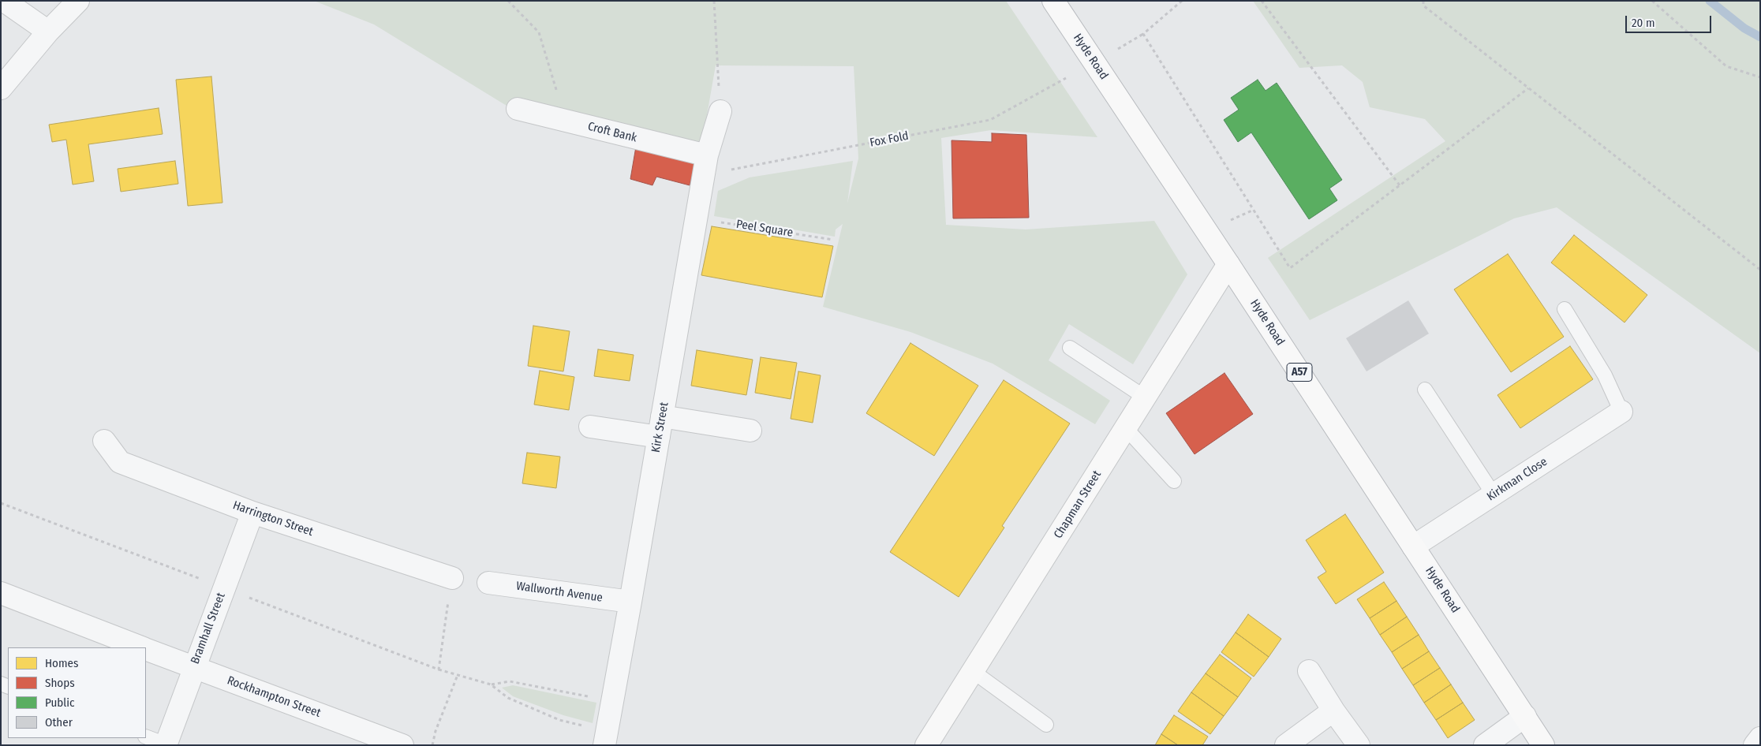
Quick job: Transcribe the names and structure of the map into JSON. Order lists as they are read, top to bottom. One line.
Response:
{"streets":{"main road":["Hyde Road","A57","Chapman Street"],"street":["Croft Bank","Kirk Street","Kirkman Close","Harrington Street","Wallworth Avenue","Bramhall Street","Rockhampton Street"],"path":["Fox Fold","Peel Square"]},"crossings":[["Hyde Road","Kirkman Close"],["Hyde Road","Chapman Street"],["Croft Bank","Fox Fold"],["Croft Bank","Kirk Street"],["Fox Fold","Kirk Street"],["Peel Square","Kirk Street"],["Kirk Street","Wallworth Avenue"],["Harrington Street","Bramhall Street"],["Bramhall Street","Rockhampton Street"]],"legend":["Homes","Shops","Public","Other"],"scale_bar":"20 m"}
